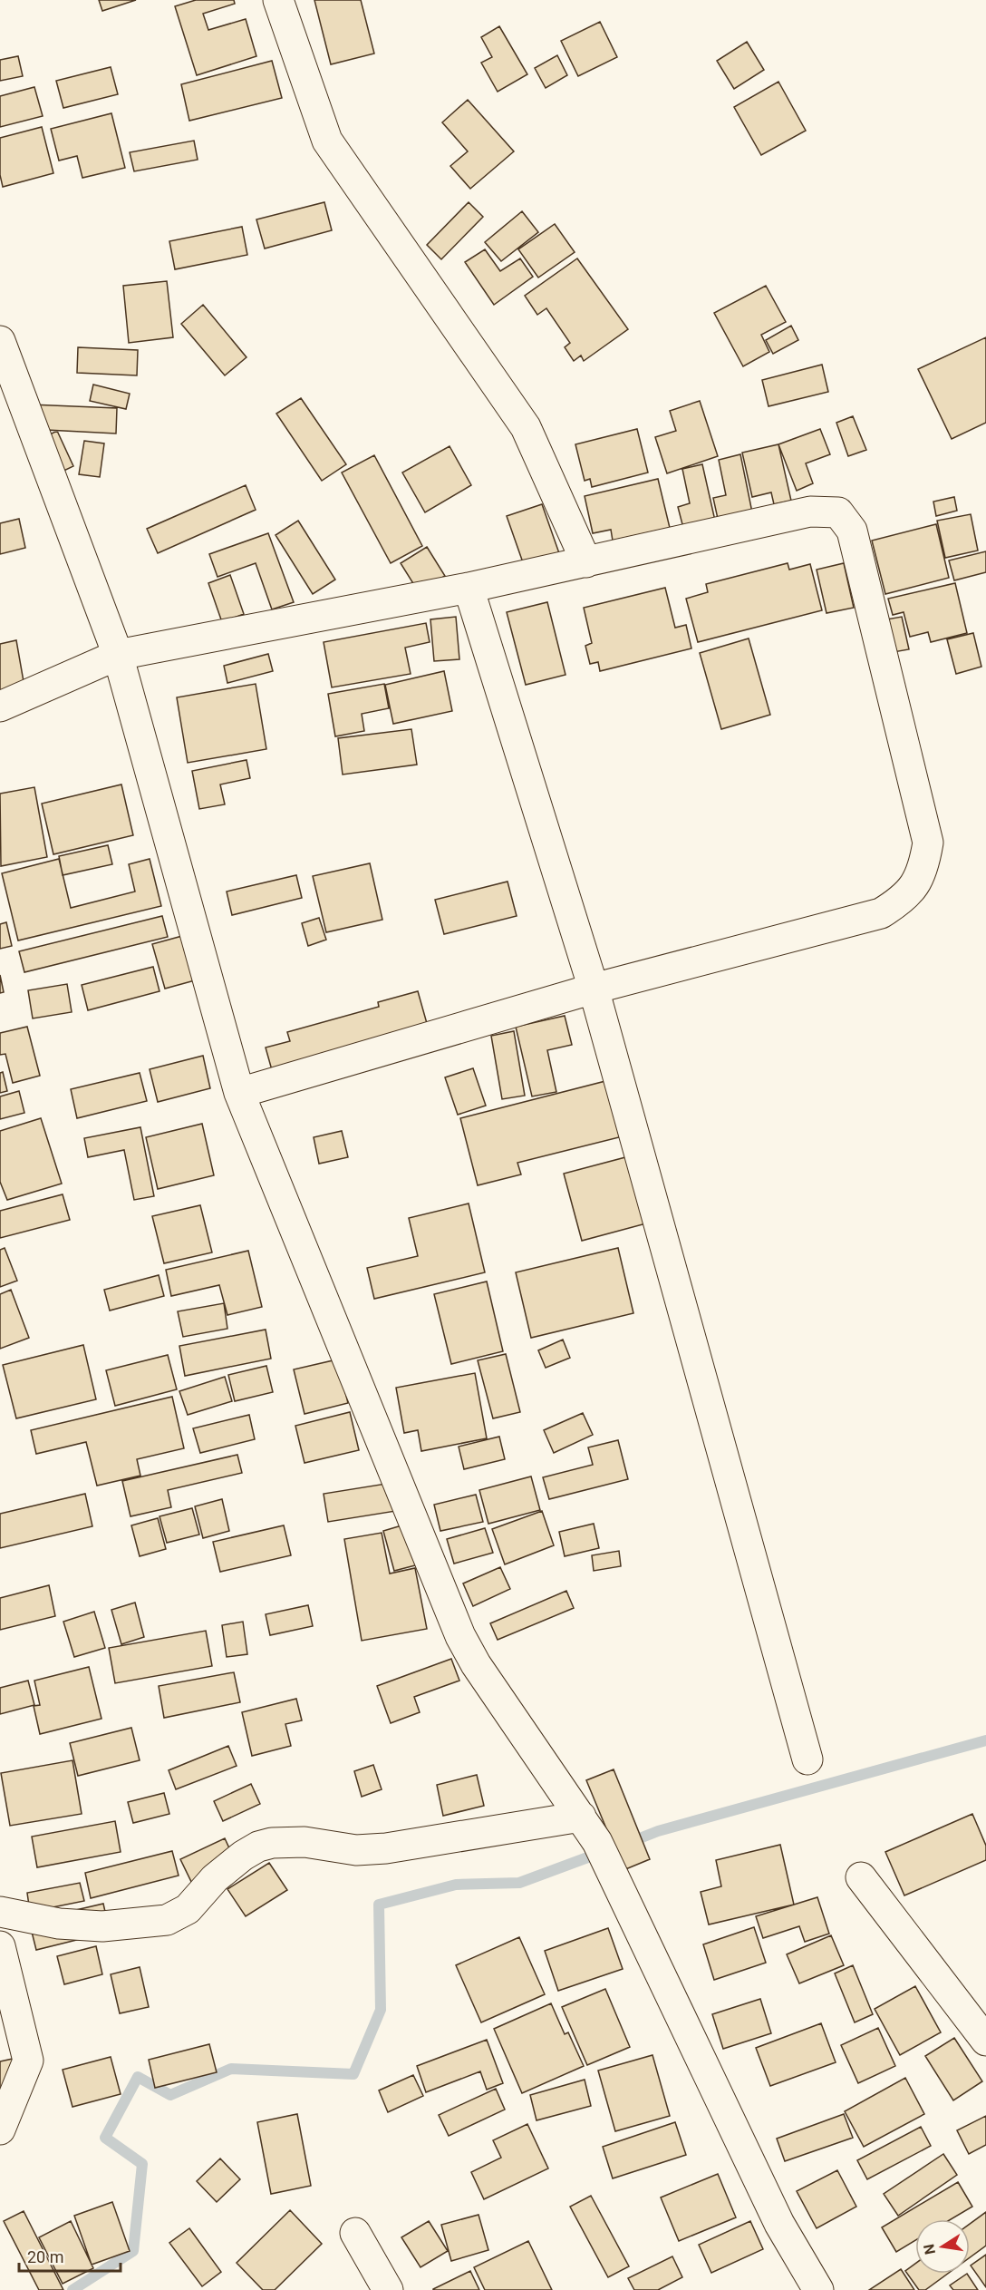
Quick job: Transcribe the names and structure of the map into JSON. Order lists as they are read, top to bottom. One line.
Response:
{"scale_bar":"20 m","north":"left"}
